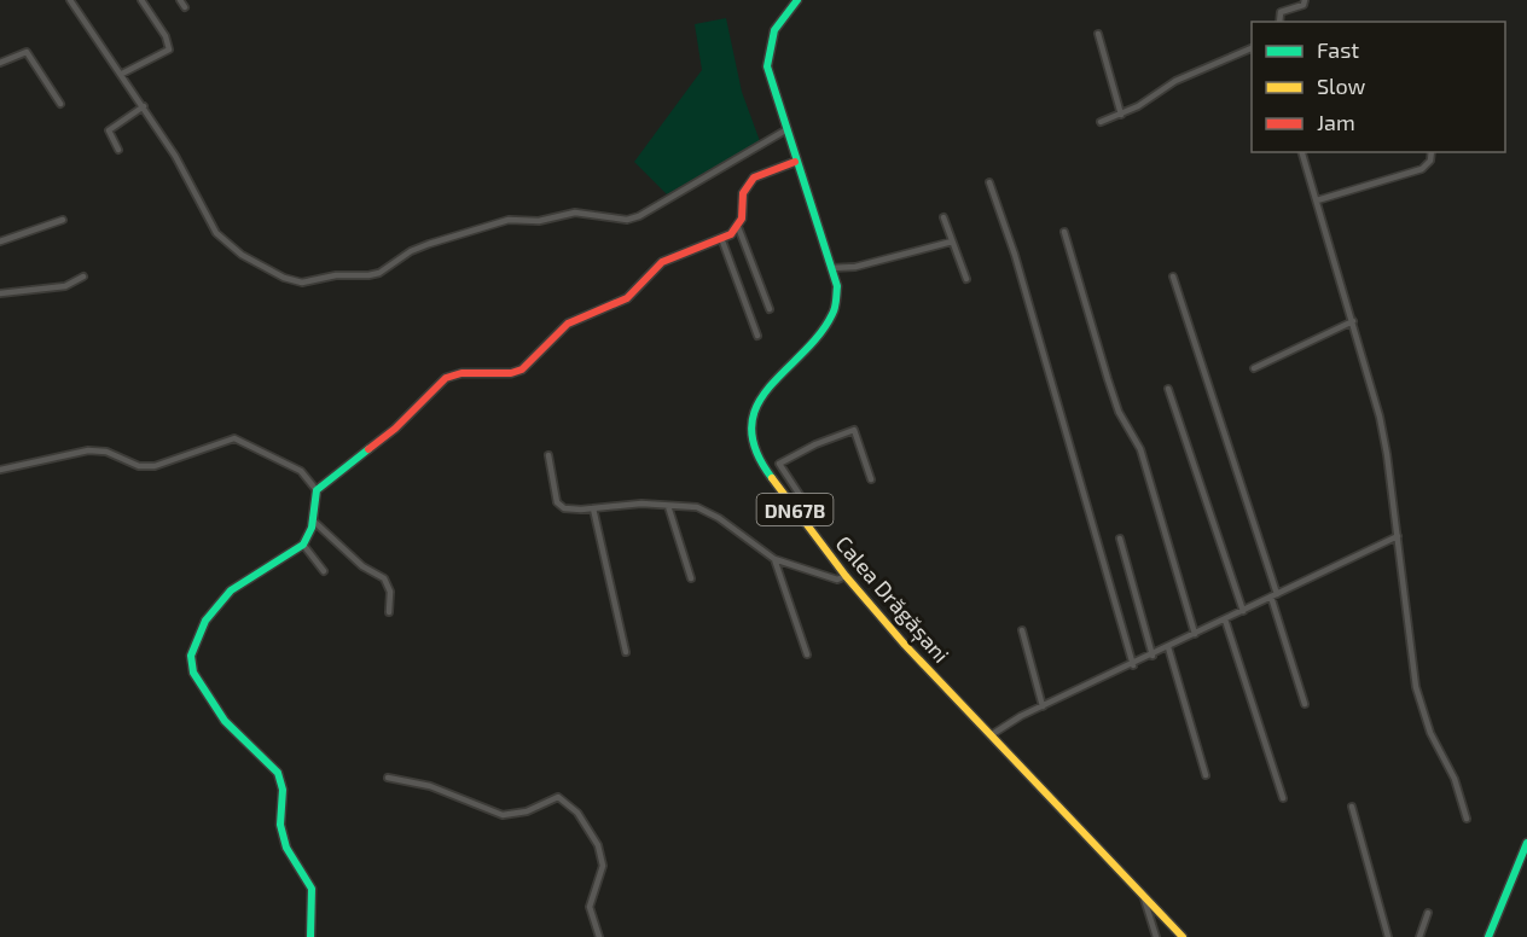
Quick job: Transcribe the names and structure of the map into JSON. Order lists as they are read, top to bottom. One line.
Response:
{"streets":{"street":["DN67B","Calea Drăgășani"]},"legend":["Fast","Slow","Jam"]}
